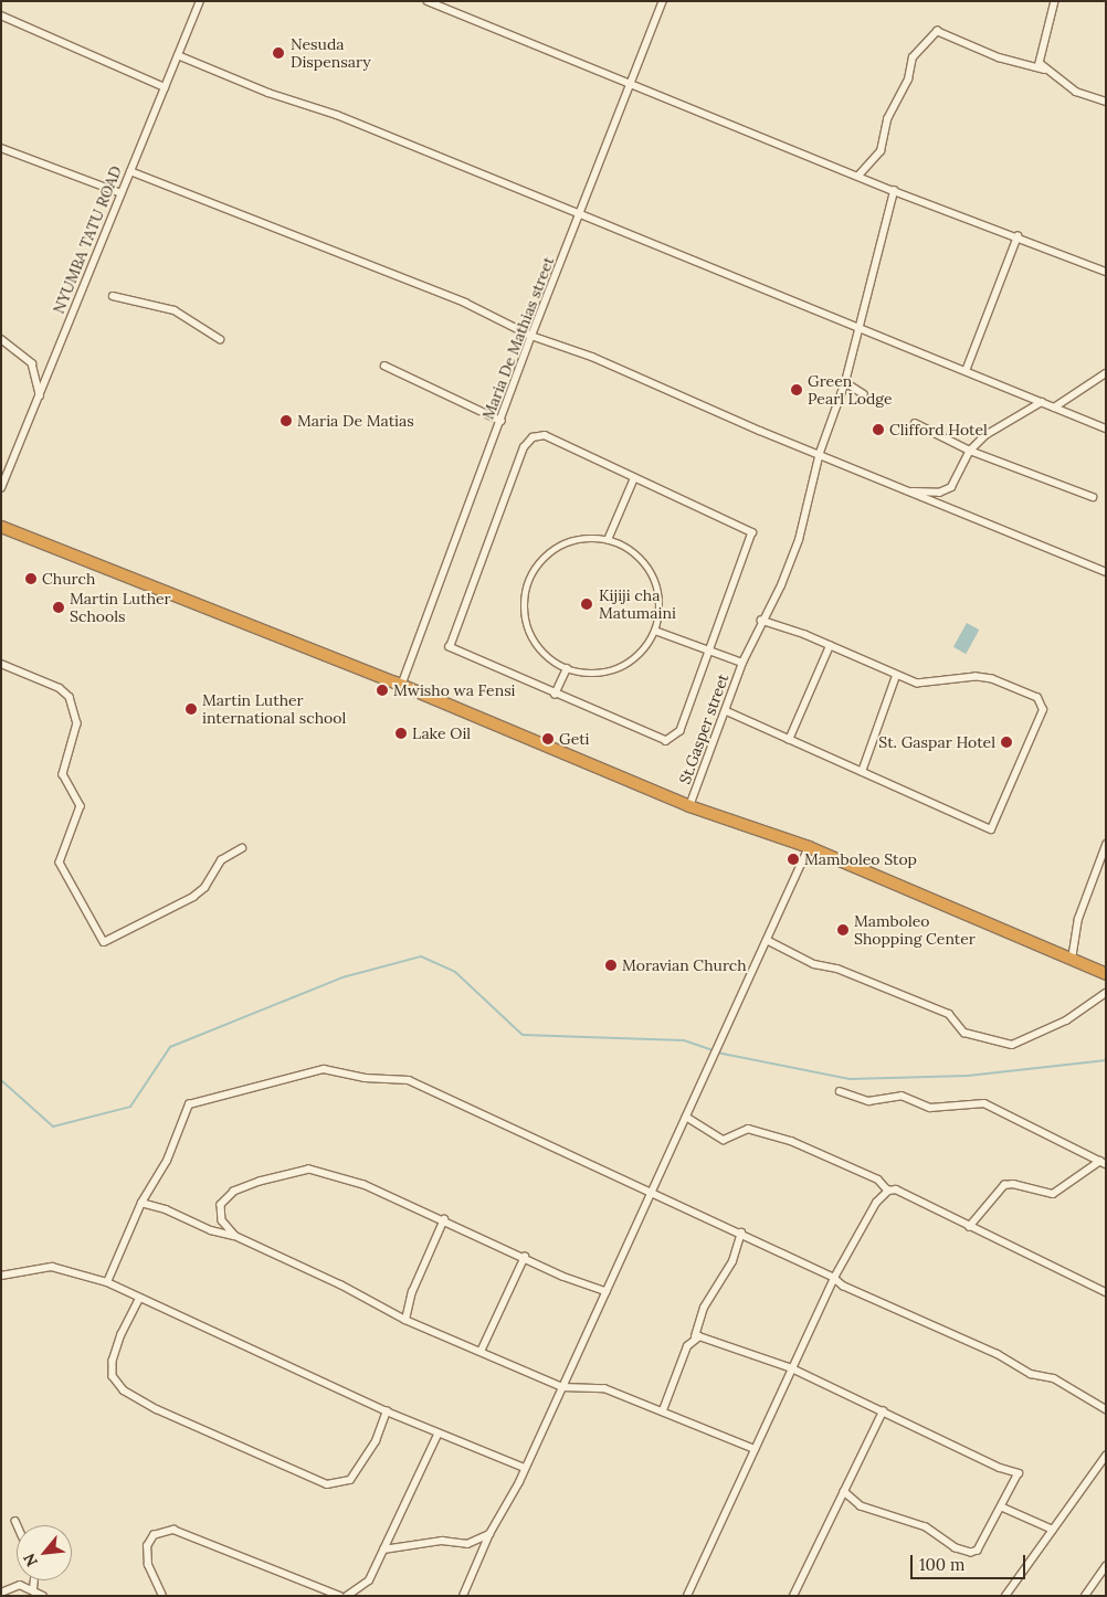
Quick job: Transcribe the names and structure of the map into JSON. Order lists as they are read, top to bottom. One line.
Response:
{"streets":{"street":["NYUMBA TATU ROAD","Maria De Mathias street","St.Gasper street"]},"places":["Nesuda Dispensary","Green Pearl Lodge","Maria De Matias","Clifford Hotel","Church","Kijiji cha Matumaini","Martin Luther Schools","Mwisho wa Fensi","Martin Luther international school","Lake Oil","Geti","St. Gaspar Hotel","Mamboleo Stop","Mamboleo Shopping Center","Moravian Church"],"scale_bar":"100 m","north":"bottom left"}
